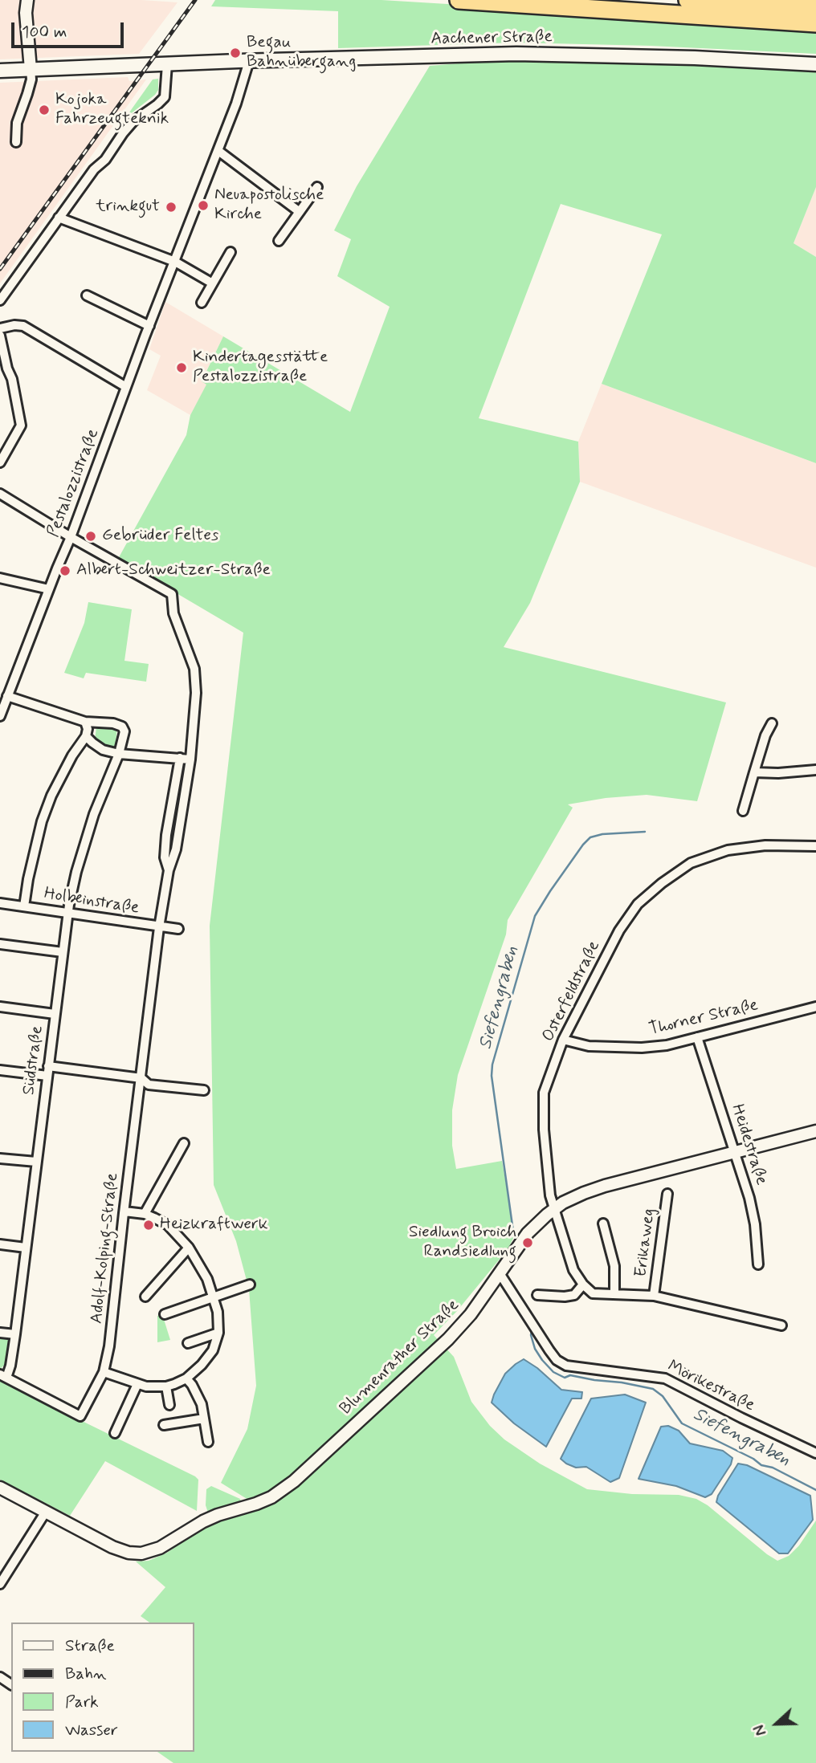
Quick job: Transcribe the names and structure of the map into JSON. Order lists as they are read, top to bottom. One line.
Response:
{"streets":{"main road":["Aachener Straße"],"street":["Pestalozzistraße","Holbeinstraße","Osterfeldstraße","Thorner Straße","Südstraße","Heidestraße","Erikaweg","Adolf-Kolping-Straße","Blumenrather Straße","Mörikestraße"]},"crossings":[["Aachener Straße","Pestalozzistraße"],["Pestalozzistraße","Adolf-Kolping-Straße"],["Holbeinstraße","Südstraße"],["Holbeinstraße","Adolf-Kolping-Straße"],["Osterfeldstraße","Thorner Straße"],["Osterfeldstraße","Blumenrather Straße"],["Thorner Straße","Heidestraße"],["Südstraße","Adolf-Kolping-Straße"],["Heidestraße","Blumenrather Straße"],["Blumenrather Straße","Mörikestraße"]],"water":["Siefengraben"],"places":["Begau Bahnübergang","Kojoka Fahrzeugteknik","Neuapostolische Kirche","trinkgut","Kindertagesstätte Pestalozzistraße","Gebrüder Feltes","Albert-Schweitzer-Straße","Heizkraftwerk","Siedlung Broich Randsiedlung"],"legend":["Straße","Bahn","Park","Wasser"],"scale_bar":"100 m","north":"left"}
